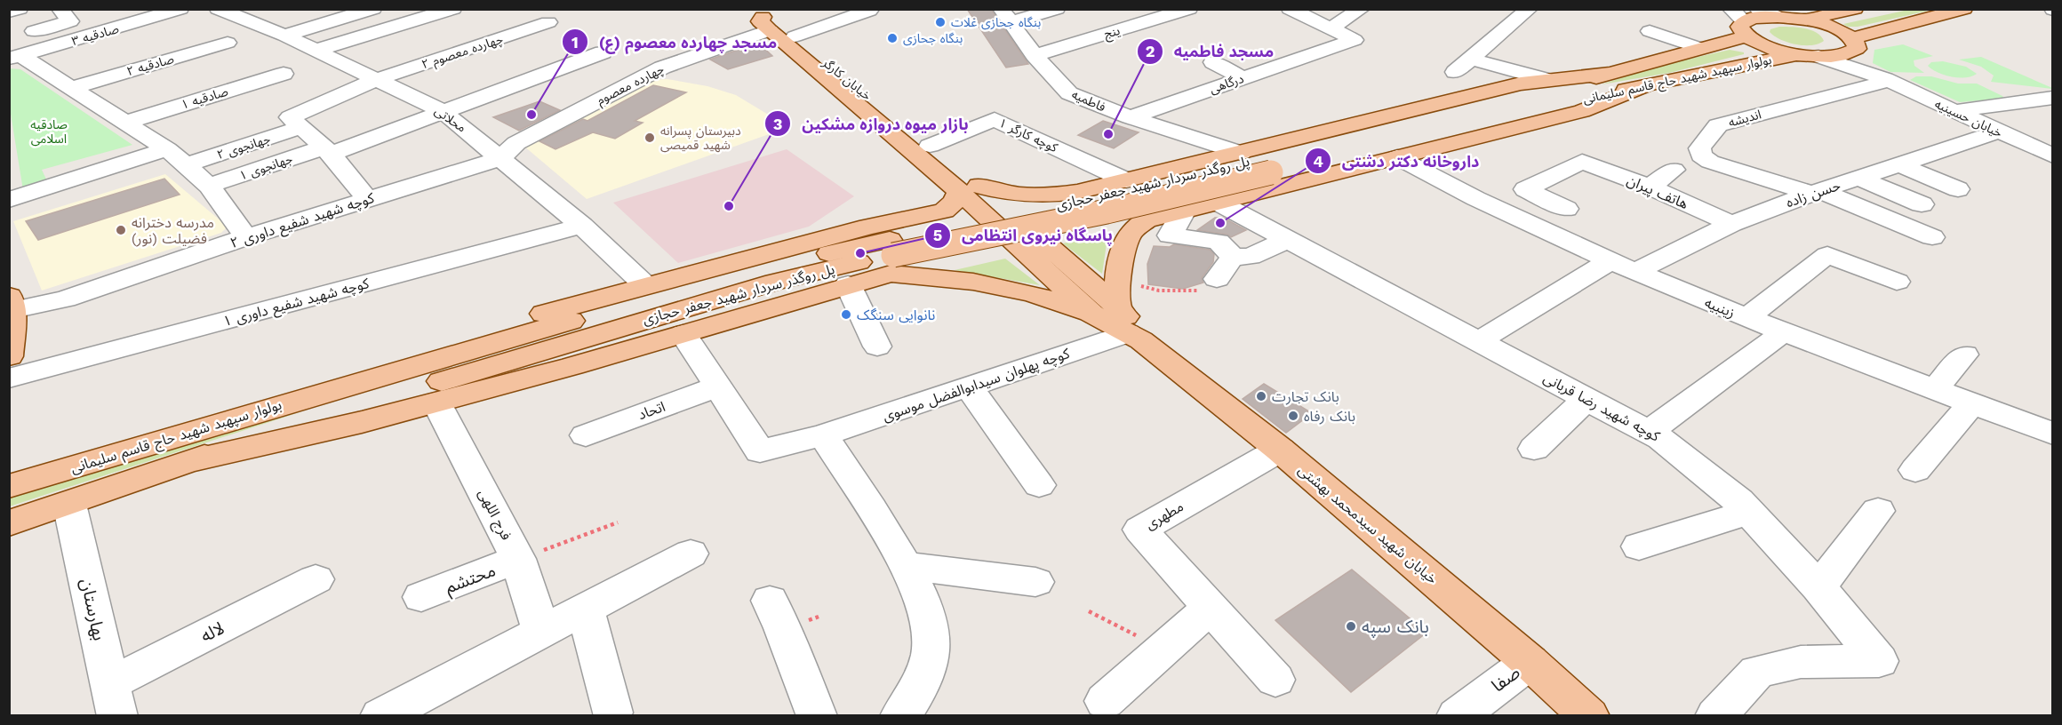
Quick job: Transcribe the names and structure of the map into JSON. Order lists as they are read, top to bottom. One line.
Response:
{"streets":{"main road":["خیابان کارگر","بولوار سپهبد شهید حاج قاسم سلیمانی","پل روگذر سردار شهید جعفر حجازی","خیابان شهید سیدمحمد بهشتی"],"street":["ینج","صادقیه ۳","چهارده معصوم ۲","صادقیه ۲","درگاهی","چهارده معصوم","صادقیه ۱","فاطمیه","اندیشه","خیابان حسینیه","محلاتی","کوچه کارگر ۱","جهانجوی ۲","جهانجوی ۱","هاتف پیران","حسن زاده","کوچه شهید شفیع داوری ۲","کوچه شهید شفیع داوری ۱","زینبیه","کوچه پهلوان سیدابوالفضل موسوی","کوچه شهید رضا قربانی","اتحاد","فرج اللهی","مطهری","محتشم","بهارستان","لاله","صفا"]},"crossings":[["ینج","فاطمیه"],["چهارده معصوم ۲","محلاتی"],["خیابان کارگر","چهارده معصوم"],["خیابان کارگر","کوچه کارگر ۱"],["خیابان کارگر","خیابان شهید سیدمحمد بهشتی"],["بولوار سپهبد شهید حاج قاسم سلیمانی","پل روگذر سردار شهید جعفر حجازی"],["بولوار سپهبد شهید حاج قاسم سلیمانی","بهارستان"],["درگاهی","فاطمیه"],["چهارده معصوم","محلاتی"],["چهارده معصوم","کوچه شهید شفیع داوری ۲"],["فاطمیه","پل روگذر سردار شهید جعفر حجازی"],["اندیشه","خیابان حسینیه"],["اندیشه","حسن زاده"],["خیابان حسینیه","حسن زاده"],["محلاتی","جهانجوی ۱"],["محلاتی","کوچه شهید شفیع داوری ۲"],["محلاتی","کوچه شهید شفیع داوری ۱"],["هاتف پیران","حسن زاده"],["حسن زاده","زینبیه"],["کوچه پهلوان سیدابوالفضل موسوی","اتحاد"],["کوچه پهلوان سیدابوالفضل موسوی","خیابان شهید سیدمحمد بهشتی"],["فرج اللهی","محتشم"],["مطهری","خیابان شهید سیدمحمد بهشتی"],["خیابان شهید سیدمحمد بهشتی","صفا"],["بهارستان","لاله"]],"parks":["صادقیه اسلامی"],"places":["بنگاه جحازی غلات","بنگاه جحازی","مسجد چهارده معصوم (ع)","مسجد فاطمیه","دبیرستان پسرانه شهید قمیصی","بازار میوه دروازه مشکین","داروخانه دکتر دشتی","مدرسه دخترانه فضیلت (نور)","پاسگاه نیروی انتظامی","نانوایی سنگک","بانک تجارت","بانک رفاه","بانک سپه"]}
